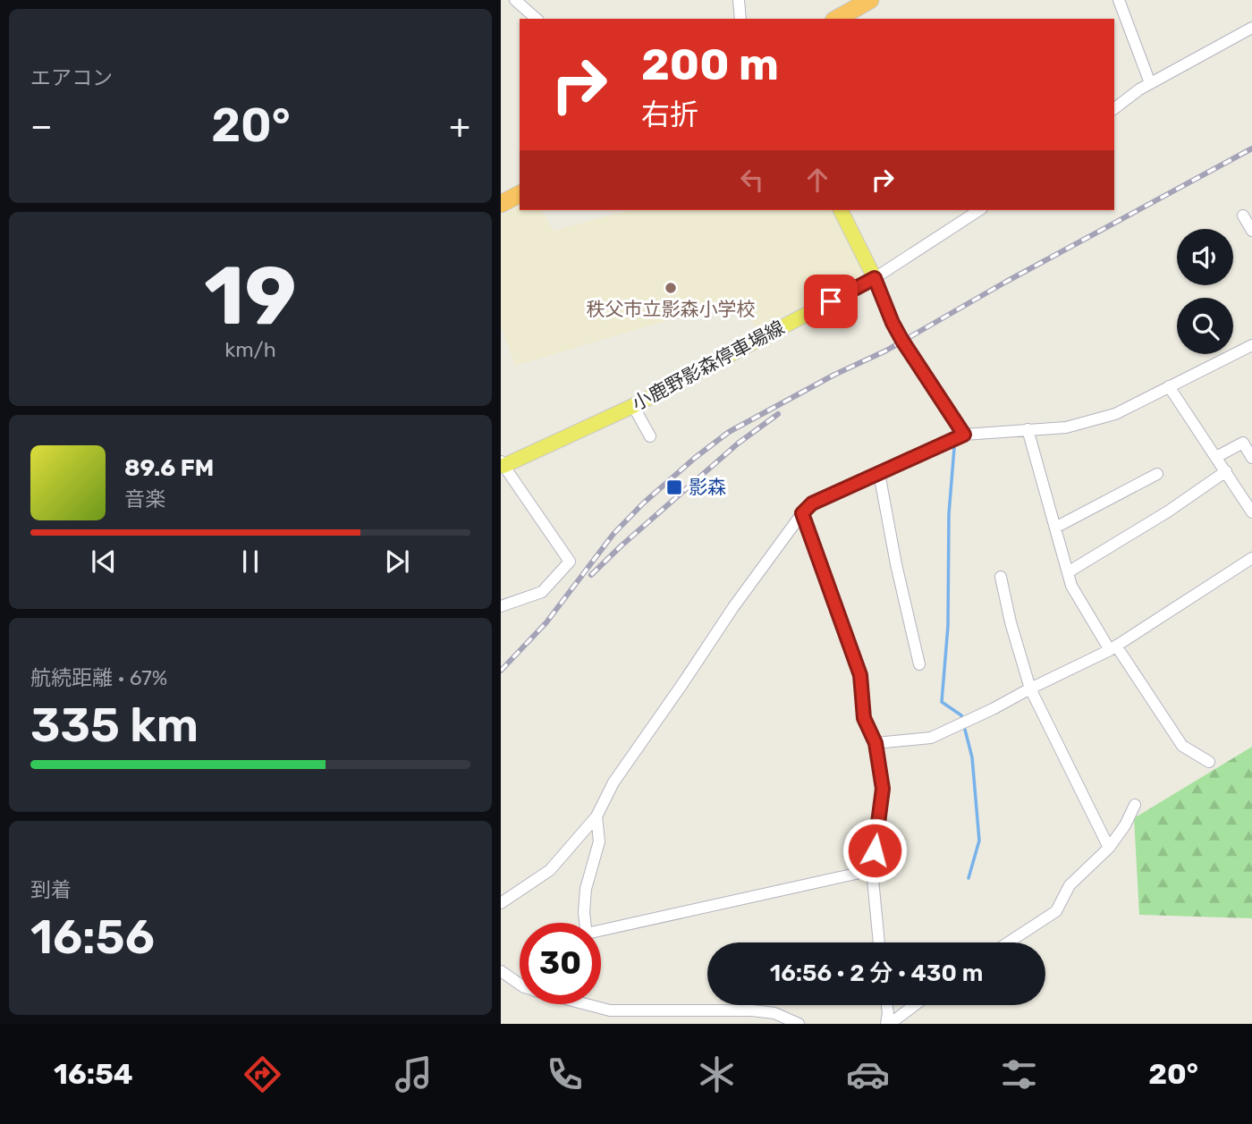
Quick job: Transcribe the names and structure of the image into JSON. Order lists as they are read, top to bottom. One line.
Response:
{"streets":{"main road":["小鹿野影森停車場線"]},"places":{"other":["秩父市立影森小学校"],"transit":["影森"]},"page":{"tile":["エアコン",["19","km/h"],["航続距離 · 67%","335 km"],["到着","16:56"]],"turn":["200 m","右折"],"heat":["−","20°","+"],"song":["89.6 FM","音楽"],"limit":"30","trip":"16:56 · 2 分 · 430 m","tabs":["16:54","20°"]}}
